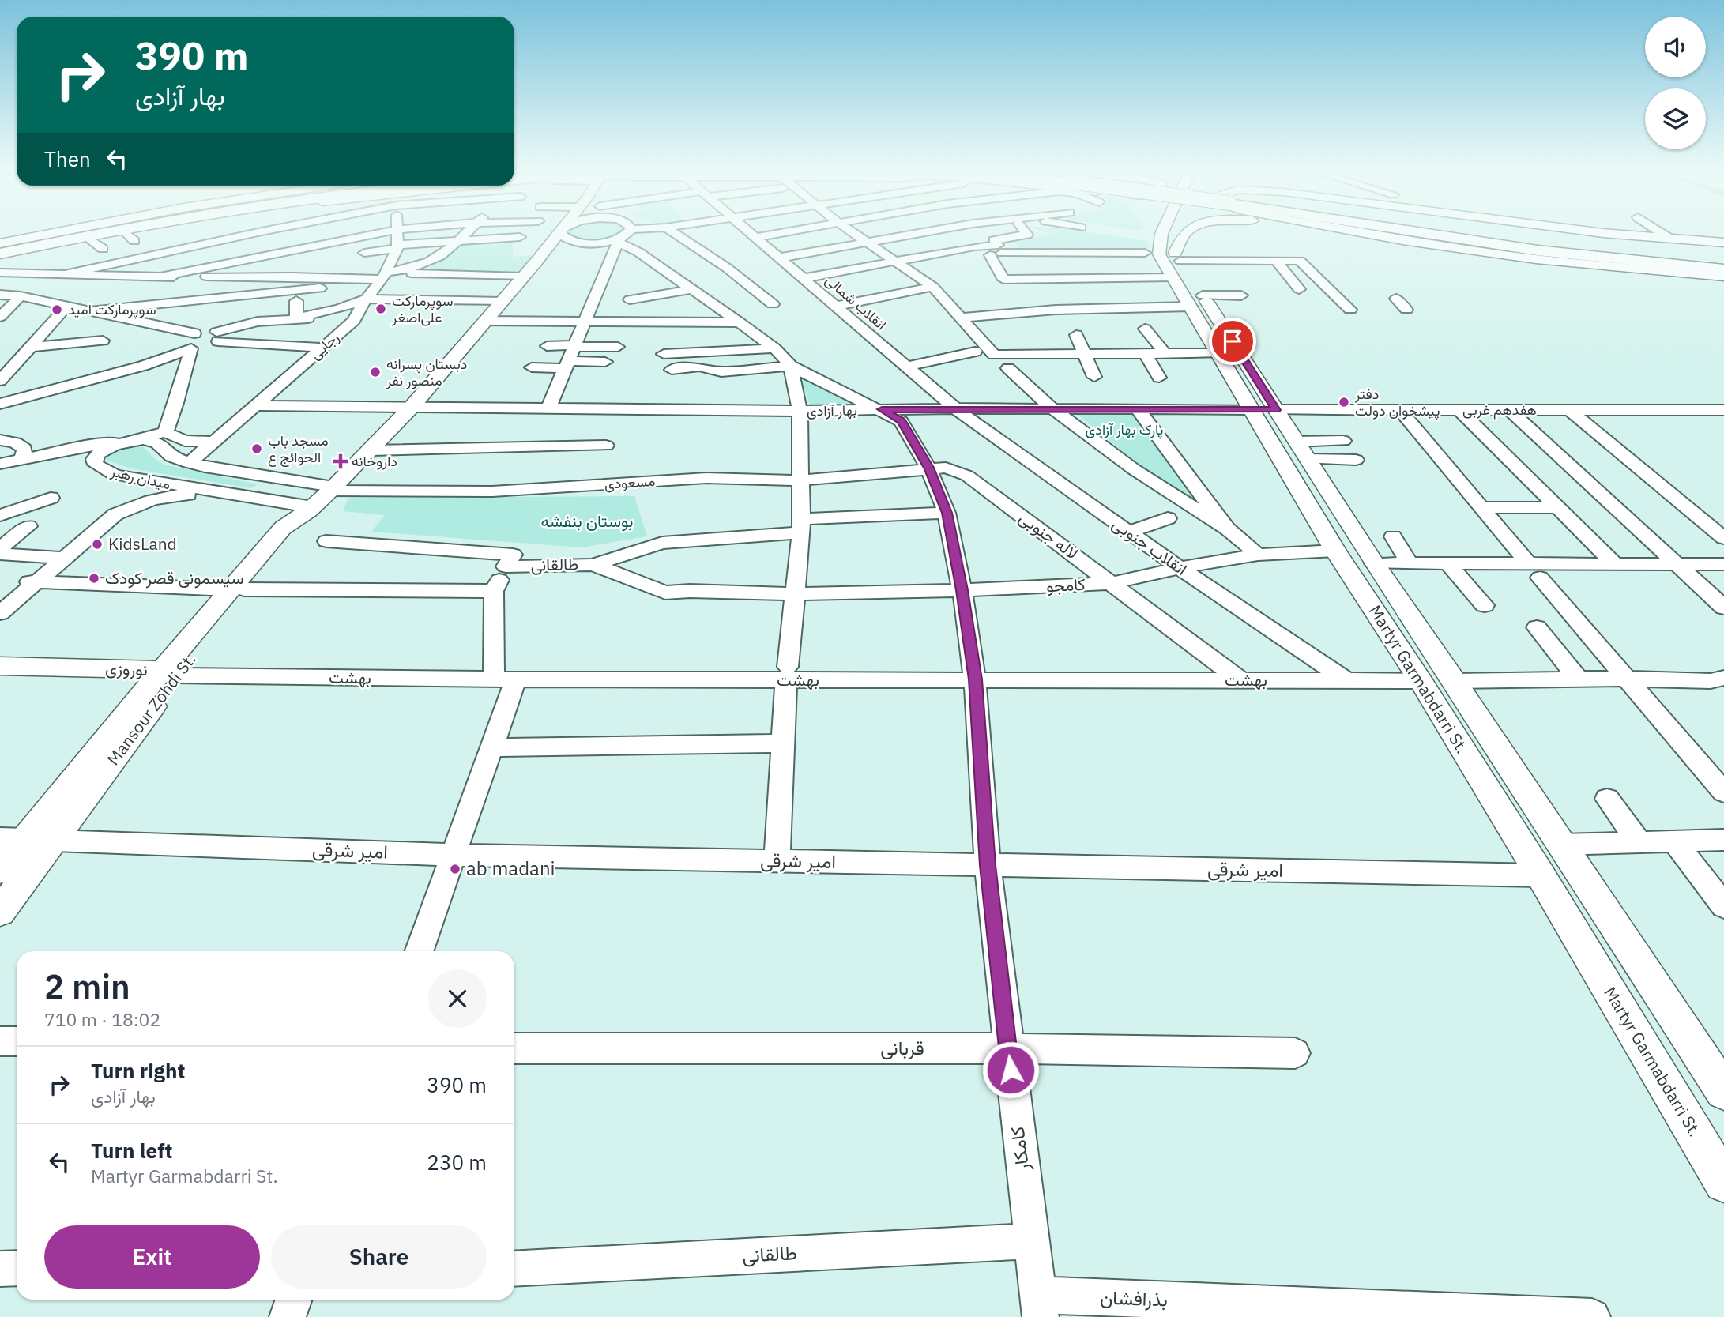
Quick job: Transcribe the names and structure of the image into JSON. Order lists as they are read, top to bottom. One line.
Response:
{"streets":{"main road":["نوروزی","Martyr Garmabdarri St.","Mansour Zohdi St."],"street":["انقلاب شمالی","رجایی","هفدهم غربی","بهار آزادی","میدان رهبر","مسعودی","لاله جنوبی","انقلاب جنوبی","طالقانی","کامجو","بهشت","امیر شرقی","قربانی","کامکار","بذرافشان"]},"crossings":[["انقلاب شمالی","بهار آزادی"],["انقلاب شمالی","انقلاب جنوبی"],["رجایی","میدان رهبر"],["هفدهم غربی","بهار آزادی"],["هفدهم غربی","Martyr Garmabdarri St."],["بهار آزادی","انقلاب جنوبی"],["بهار آزادی","Martyr Garmabdarri St."],["بهار آزادی","Mansour Zohdi St."],["بهار آزادی","کامکار"],["میدان رهبر","مسعودی"],["میدان رهبر","Mansour Zohdi St."],["مسعودی","لاله جنوبی"],["مسعودی","Mansour Zohdi St."],["مسعودی","کامکار"],["لاله جنوبی","کامجو"],["لاله جنوبی","بهشت"],["لاله جنوبی","کامکار"],["انقلاب جنوبی","کامجو"],["انقلاب جنوبی","بهشت"],["طالقانی","کامجو"],["طالقانی","کامکار"],["کامجو","Martyr Garmabdarri St."],["کامجو","کامکار"],["نوروزی","بهشت"],["نوروزی","Mansour Zohdi St."],["بهشت","Martyr Garmabdarri St."],["بهشت","Mansour Zohdi St."],["بهشت","کامکار"],["Martyr Garmabdarri St.","امیر شرقی"],["Mansour Zohdi St.","امیر شرقی"],["امیر شرقی","کامکار"],["قربانی","کامکار"],["کامکار","بذرافشان"]],"parks":["پارک بهار آزادی","بوستان بنفشه"],"places":{"other":["سوپرمارکت علی‌اصغر","سوپرمارکت امید","دبستان پسرانه منصور نفر","دفتر پیشخوان دولت","مسجد باب الحوائج ع","KidsLand","سیسمونی قصر کودک","ab madani"],"health":["داروخانه"]},"page":{"turn":["390 m","بهار آزادی"],"then":"Then","heading":["2 min","710 m · 18:02"],"list":[{"name":"Turn right","note":"بهار آزادی","value":"390 m"},{"name":"Turn left","note":"Martyr Garmabdarri St.","value":"230 m"}],"buttons":["Exit","Share"]}}
